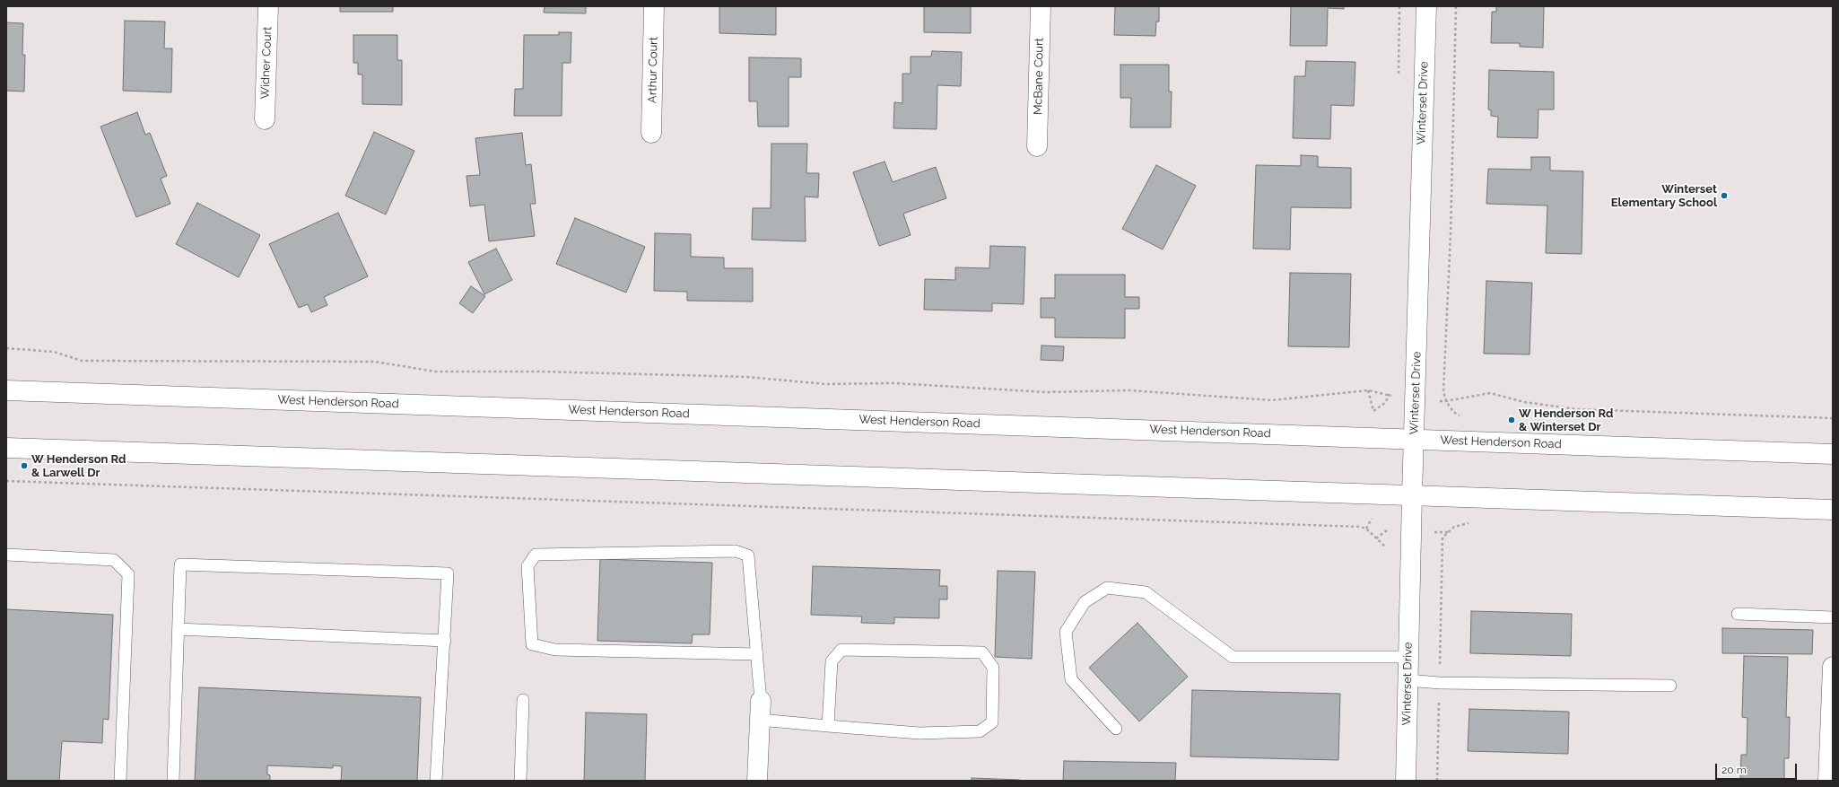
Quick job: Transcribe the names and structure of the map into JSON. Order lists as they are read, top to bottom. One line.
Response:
{"streets":{"main road":["Widner Court","Arthur Court","McBane Court","Winterset Drive","West Henderson Road"]},"crossings":[["Winterset Drive","West Henderson Road"]],"places":["Winterset Elementary School","W Henderson Rd & Winterset Dr","W Henderson Rd & Larwell Dr"],"scale_bar":"20 m"}
